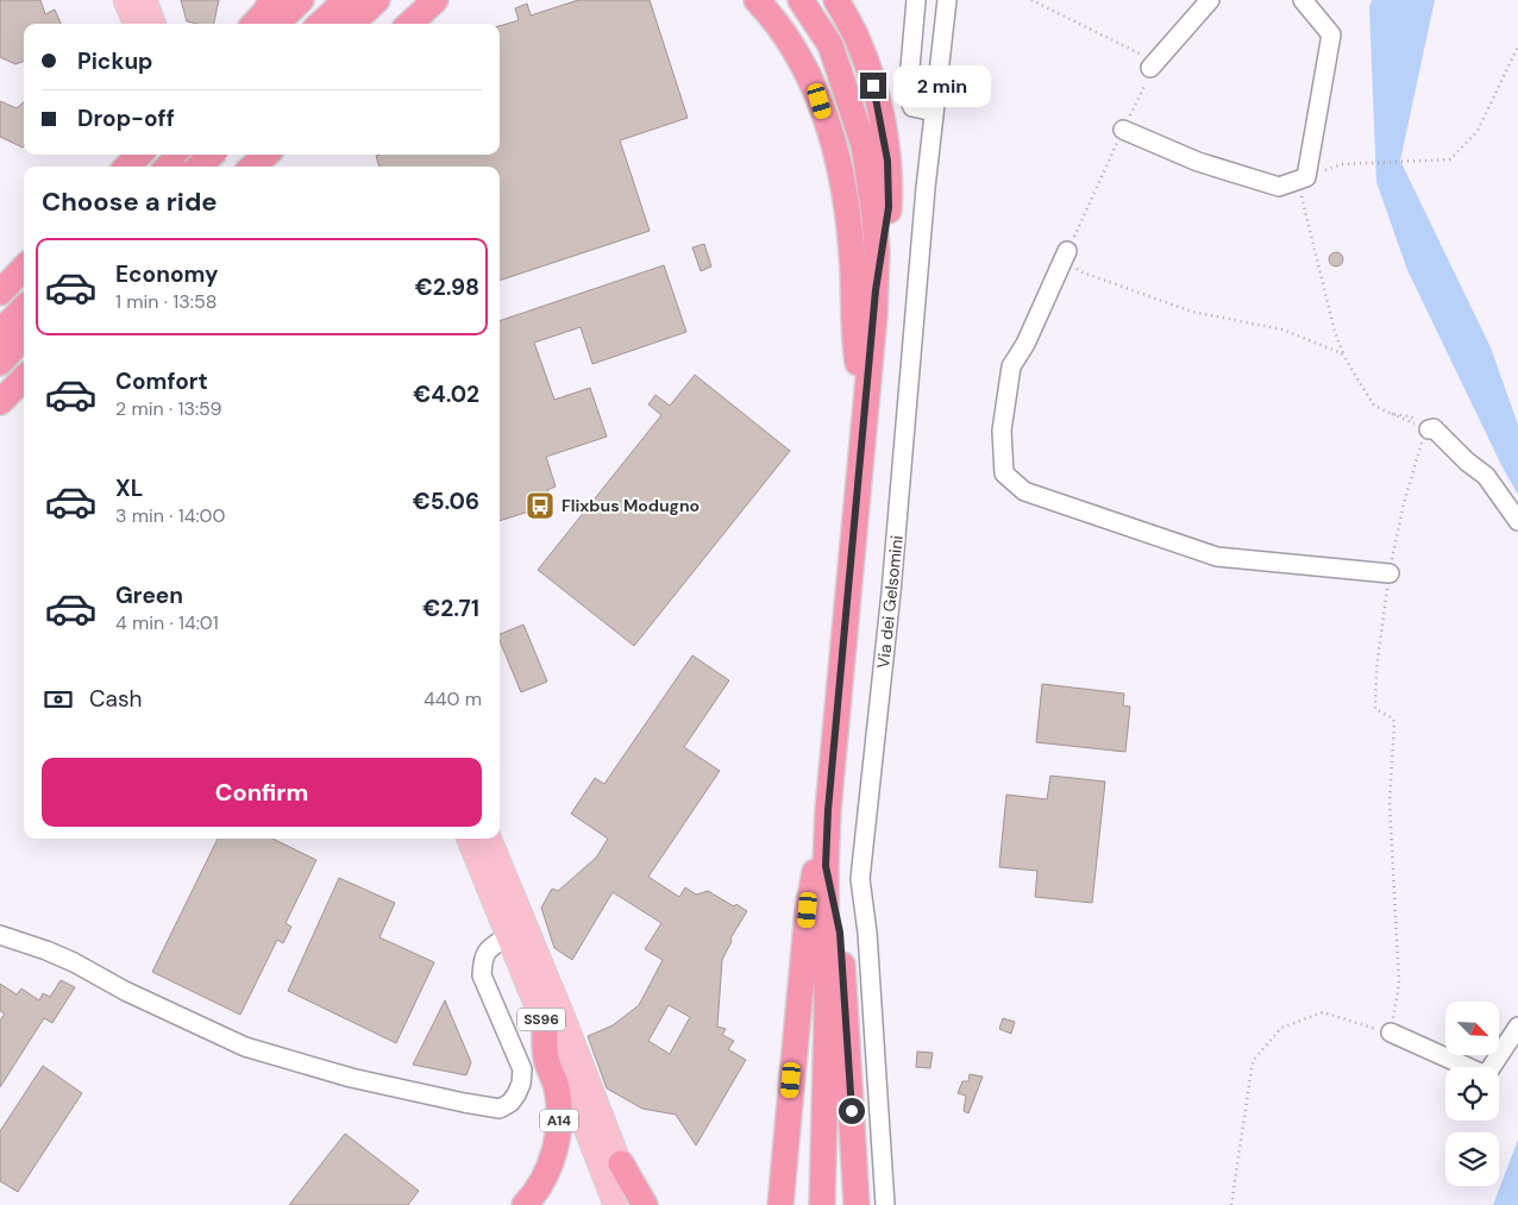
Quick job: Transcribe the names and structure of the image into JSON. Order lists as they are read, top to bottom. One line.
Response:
{"streets":{"highway":["A14"],"main road":["SS96"],"street":["Via dei Gelsomini"]},"crossings":[["SS96","A14"]],"places":{"bus stop":["Flixbus Modugno"]},"north":"bottom right","page":{"banner":["Pickup","Drop-off"],"bubble":"2 min","heading":"Choose a ride","list":[{"name":"Economy","note":"1 min · 13:58","value":"€2.98"},{"name":"Comfort","note":"2 min · 13:59","value":"€4.02"},{"name":"XL","note":"3 min · 14:00","value":"€5.06"},{"name":"Green","note":"4 min · 14:01","value":"€2.71"}],"pay":["Cash","440 m"],"buttons":"Confirm"}}
